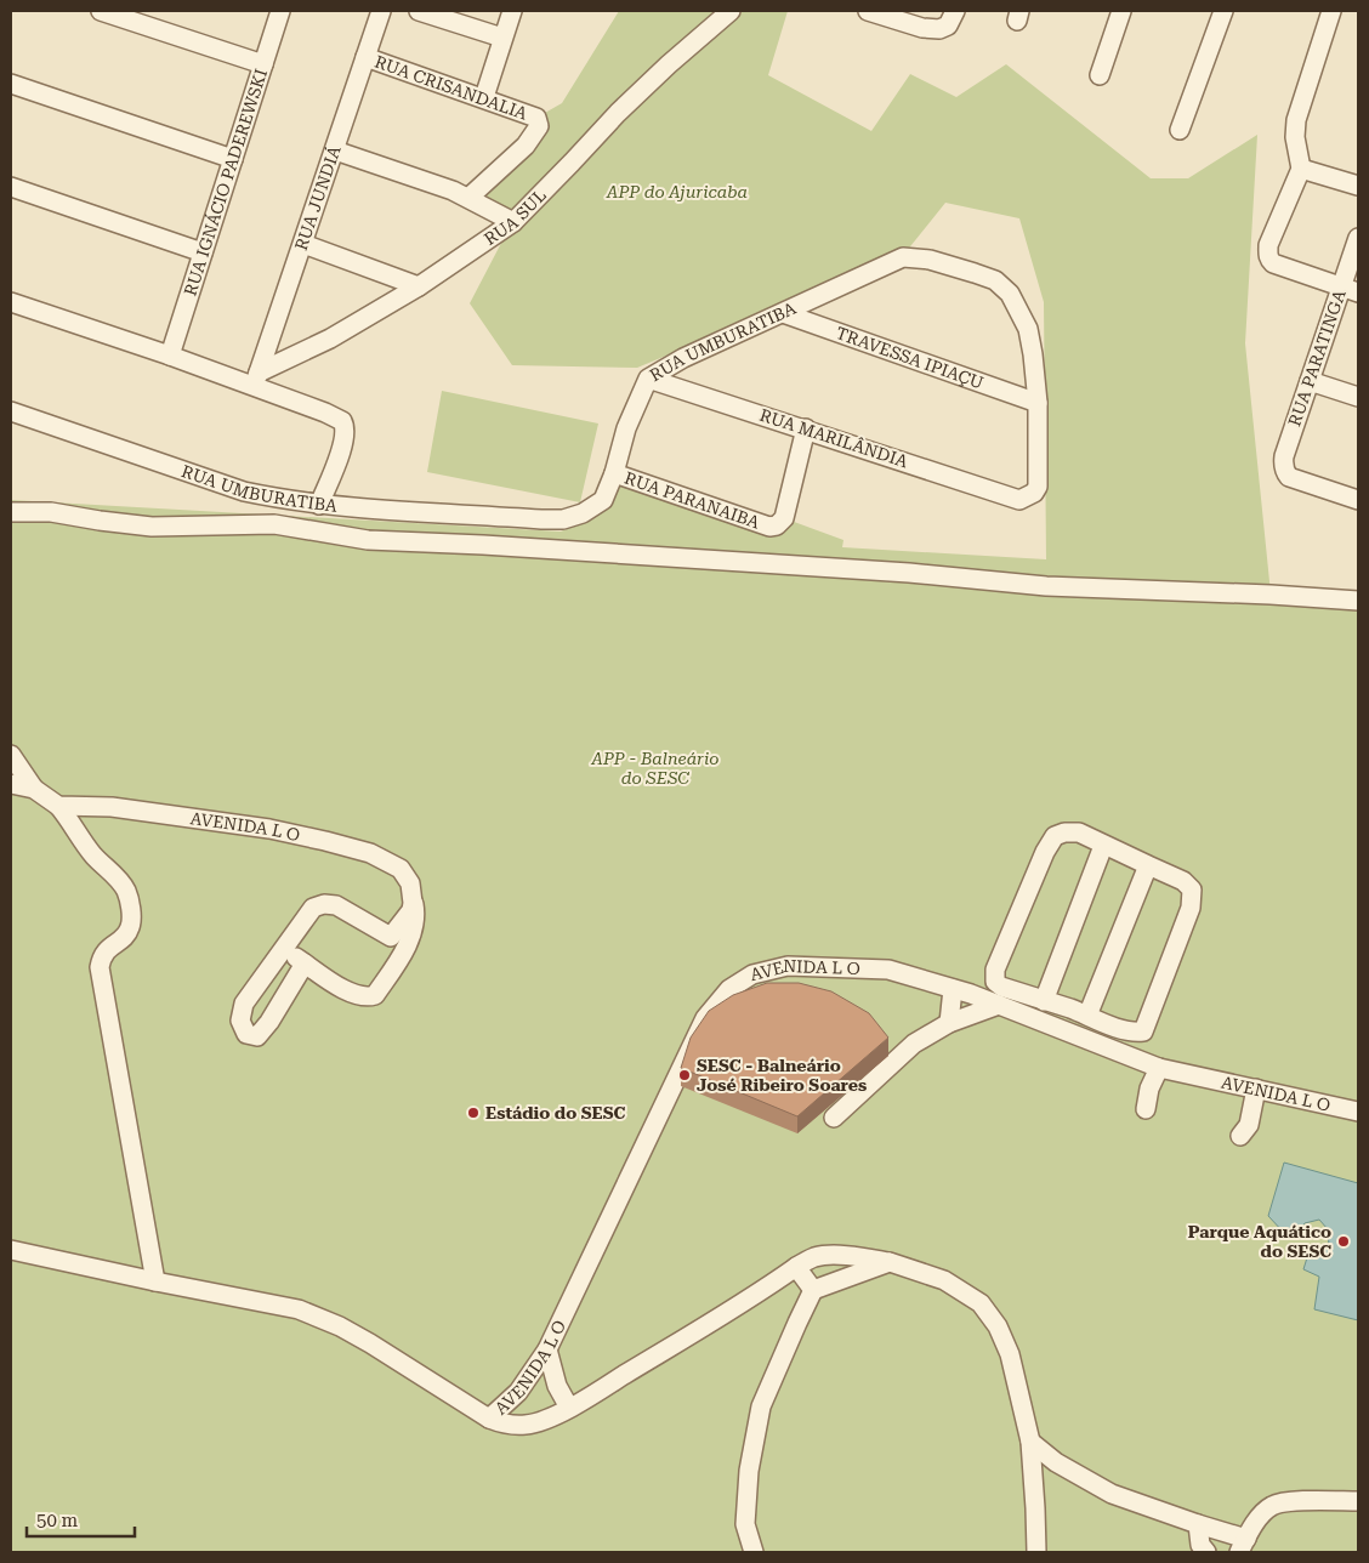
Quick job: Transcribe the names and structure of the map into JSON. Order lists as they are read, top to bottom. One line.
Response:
{"streets":{"street":["RUA CRISANDALIA","RUA IGNÁCIO PADEREWSKI","RUA JUNDIÁ","RUA SUL","RUA UMBURATIBA","TRAVESSA IPIAÇU","RUA PARATINGA","RUA MARILÂNDIA","RUA PARANAIBA","AVENIDA L O"]},"crossings":[["RUA CRISANDALIA","RUA JUNDIÁ"],["RUA JUNDIÁ","RUA SUL"],["RUA UMBURATIBA","TRAVESSA IPIAÇU"],["RUA UMBURATIBA","RUA MARILÂNDIA"],["RUA UMBURATIBA","RUA PARANAIBA"],["RUA MARILÂNDIA","RUA PARANAIBA"]],"parks":["APP do Ajuricaba","APP - Balneário do SESC"],"places":["SESC - Balneário José Ribeiro Soares","Estádio do SESC","Parque Aquático do SESC"],"scale_bar":"50 m"}
